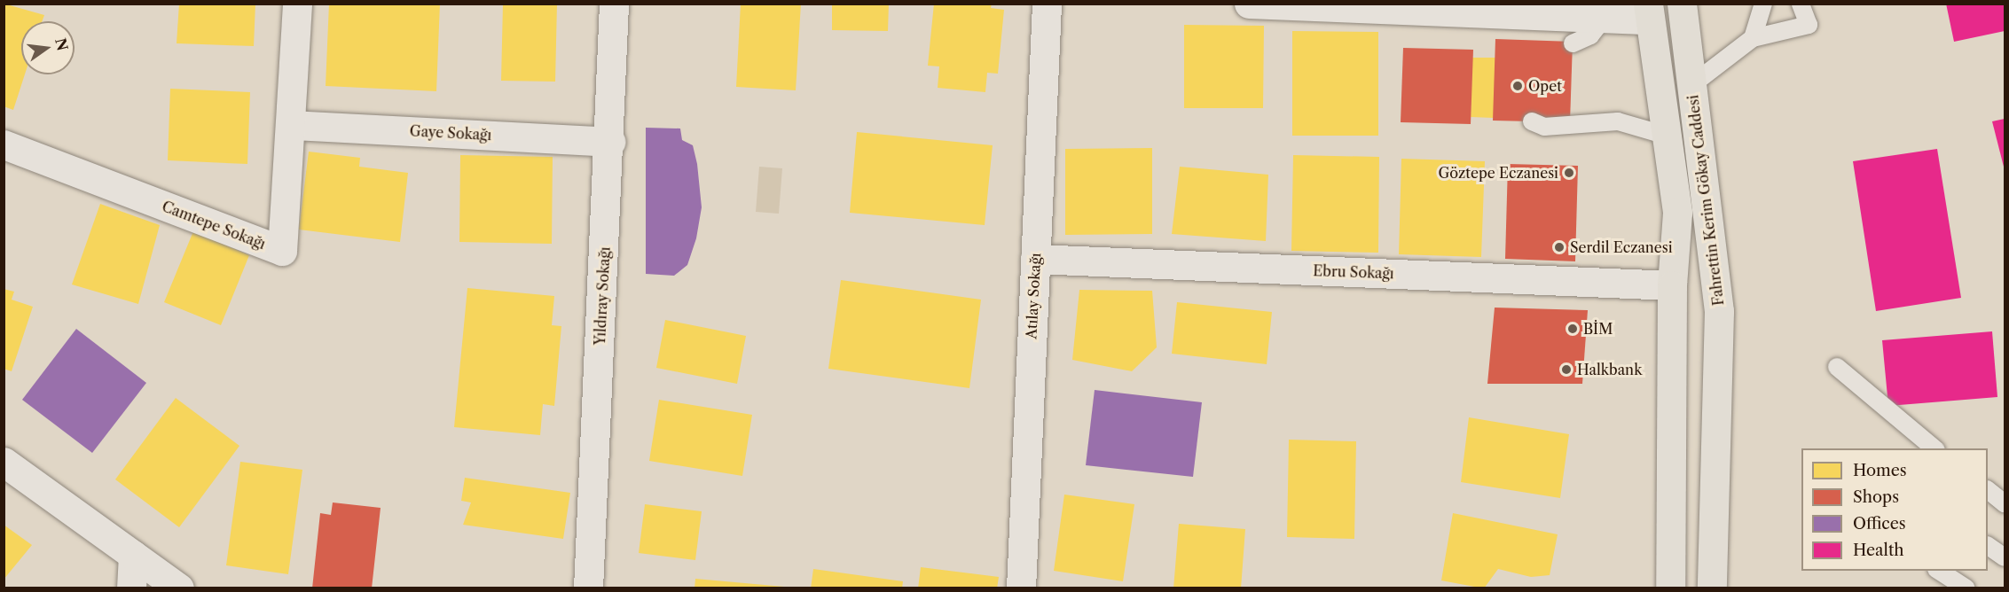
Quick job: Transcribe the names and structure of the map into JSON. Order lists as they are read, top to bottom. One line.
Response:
{"streets":{"main road":["Fahrettin Kerim Gökay Caddesi"],"street":["Gaye Sokağı","Camtepe Sokağı","Ebru Sokağı","Yıldıray Sokağı","Atılay Sokağı"]},"crossings":[["Gaye Sokağı","Camtepe Sokağı"],["Gaye Sokağı","Yıldıray Sokağı"],["Fahrettin Kerim Gökay Caddesi","Ebru Sokağı"],["Ebru Sokağı","Atılay Sokağı"]],"places":["Opet","Göztepe Eczanesi","Serdil Eczanesi","BİM","Halkbank"],"legend":["Homes","Shops","Offices","Health"],"north":"right"}
